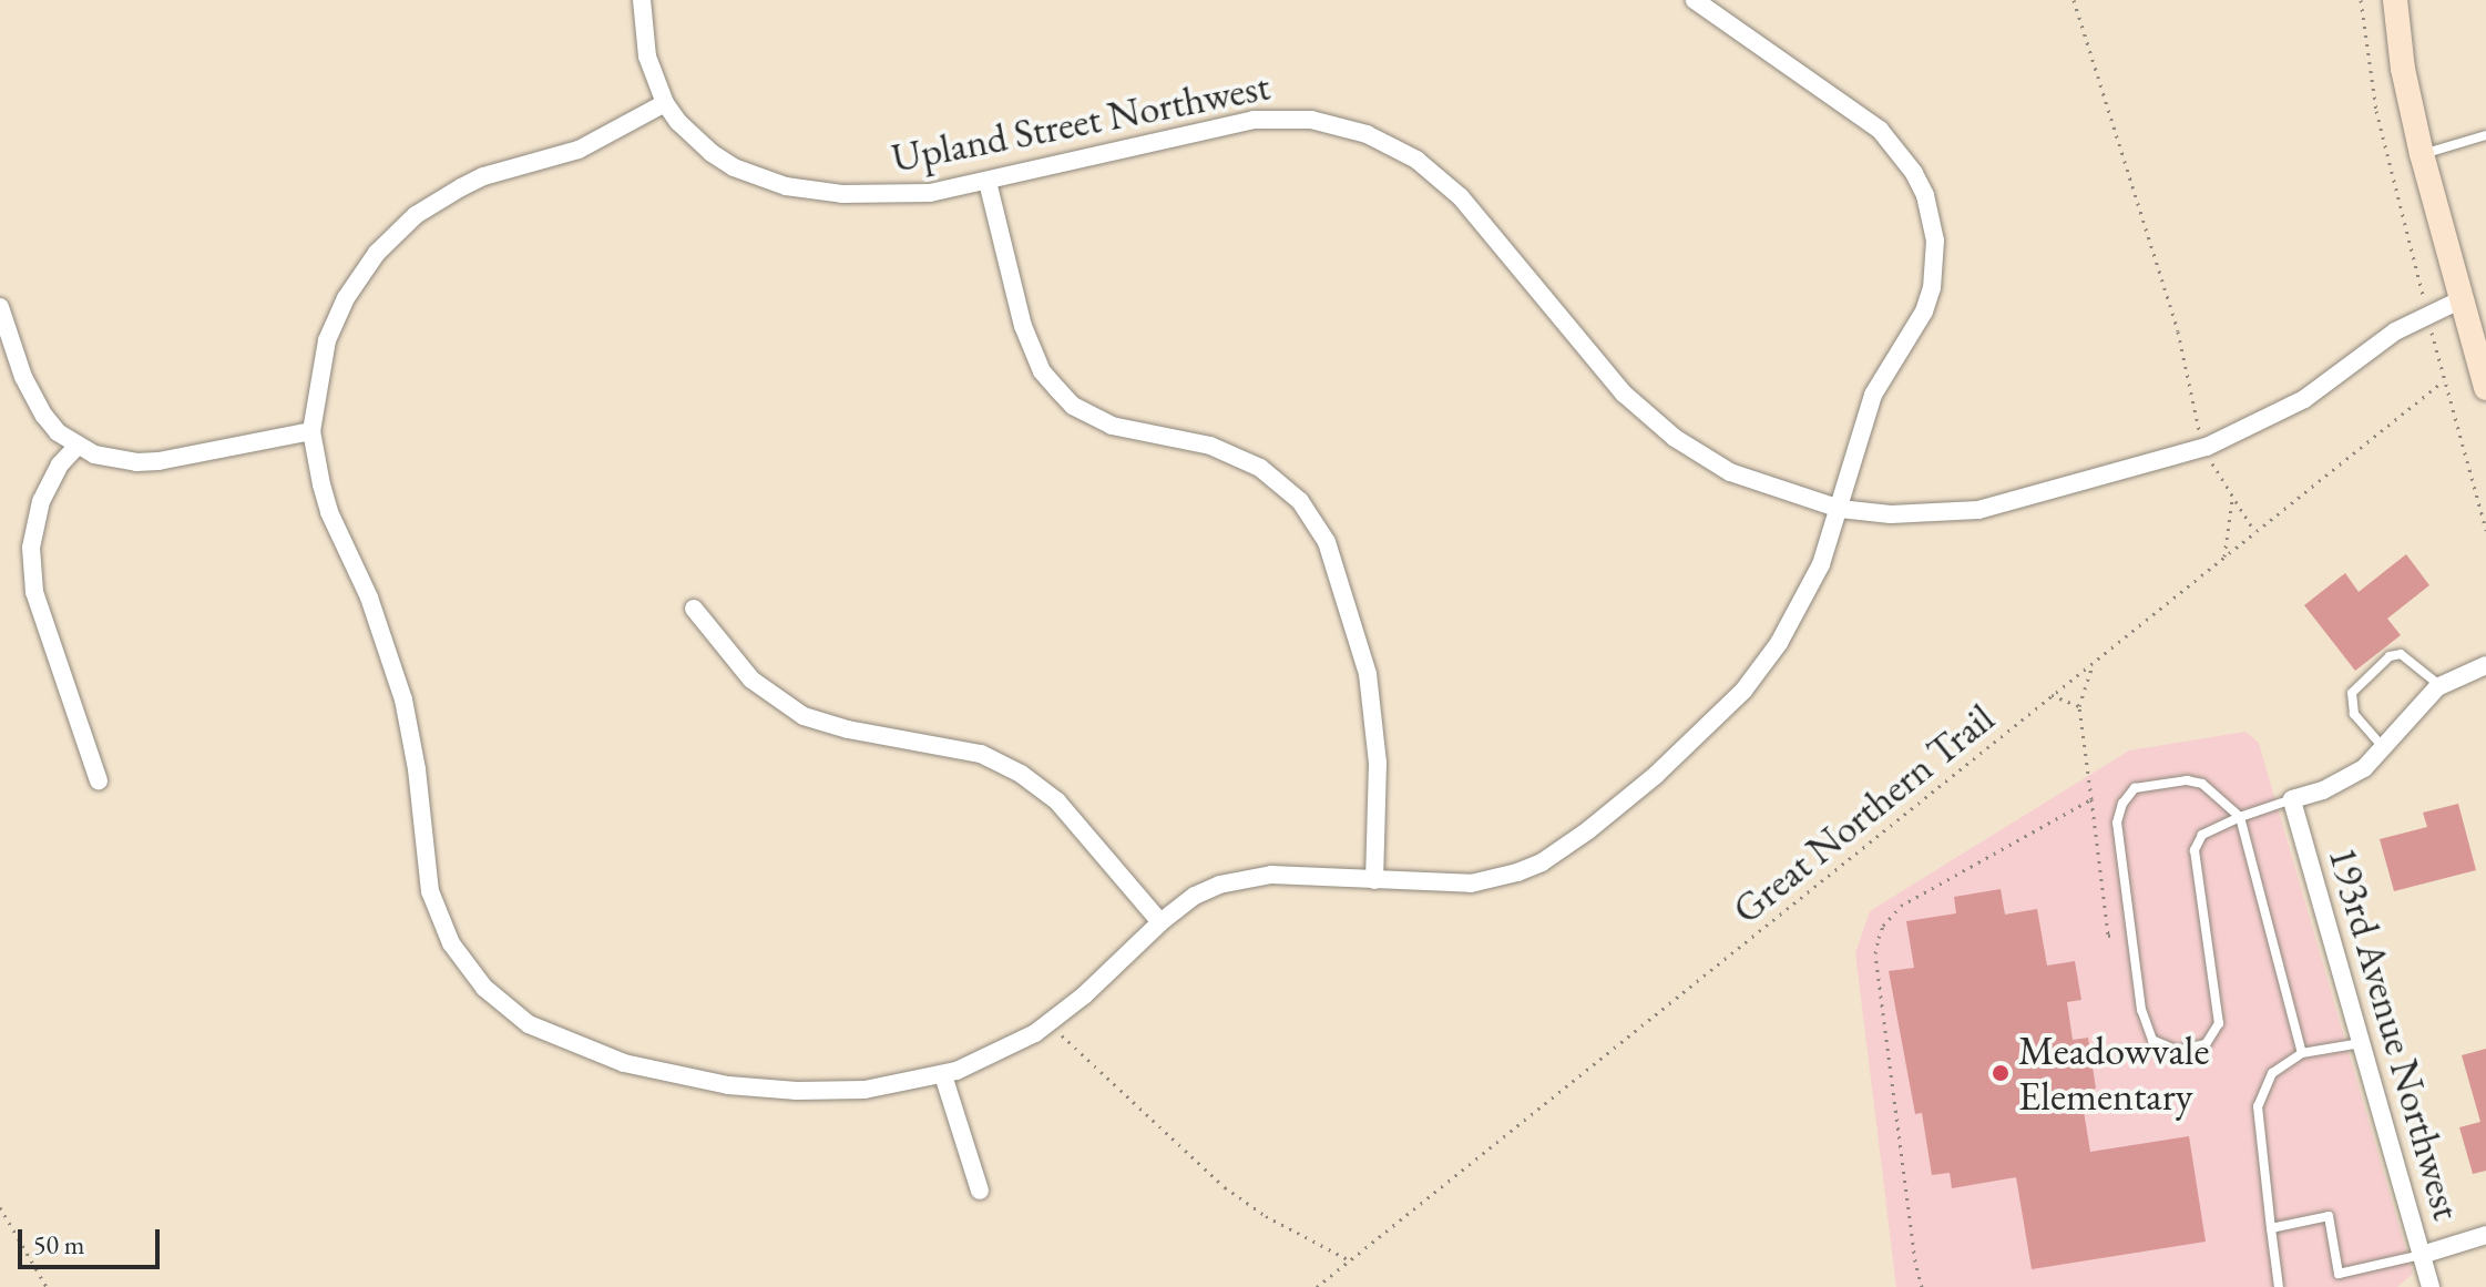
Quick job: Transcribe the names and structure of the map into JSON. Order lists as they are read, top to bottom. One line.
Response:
{"streets":{"street":["Upland Street Northwest","193rd Avenue Northwest"],"path":["Great Northern Trail"]},"places":["Meadowvale Elementary"],"scale_bar":"50 m"}
